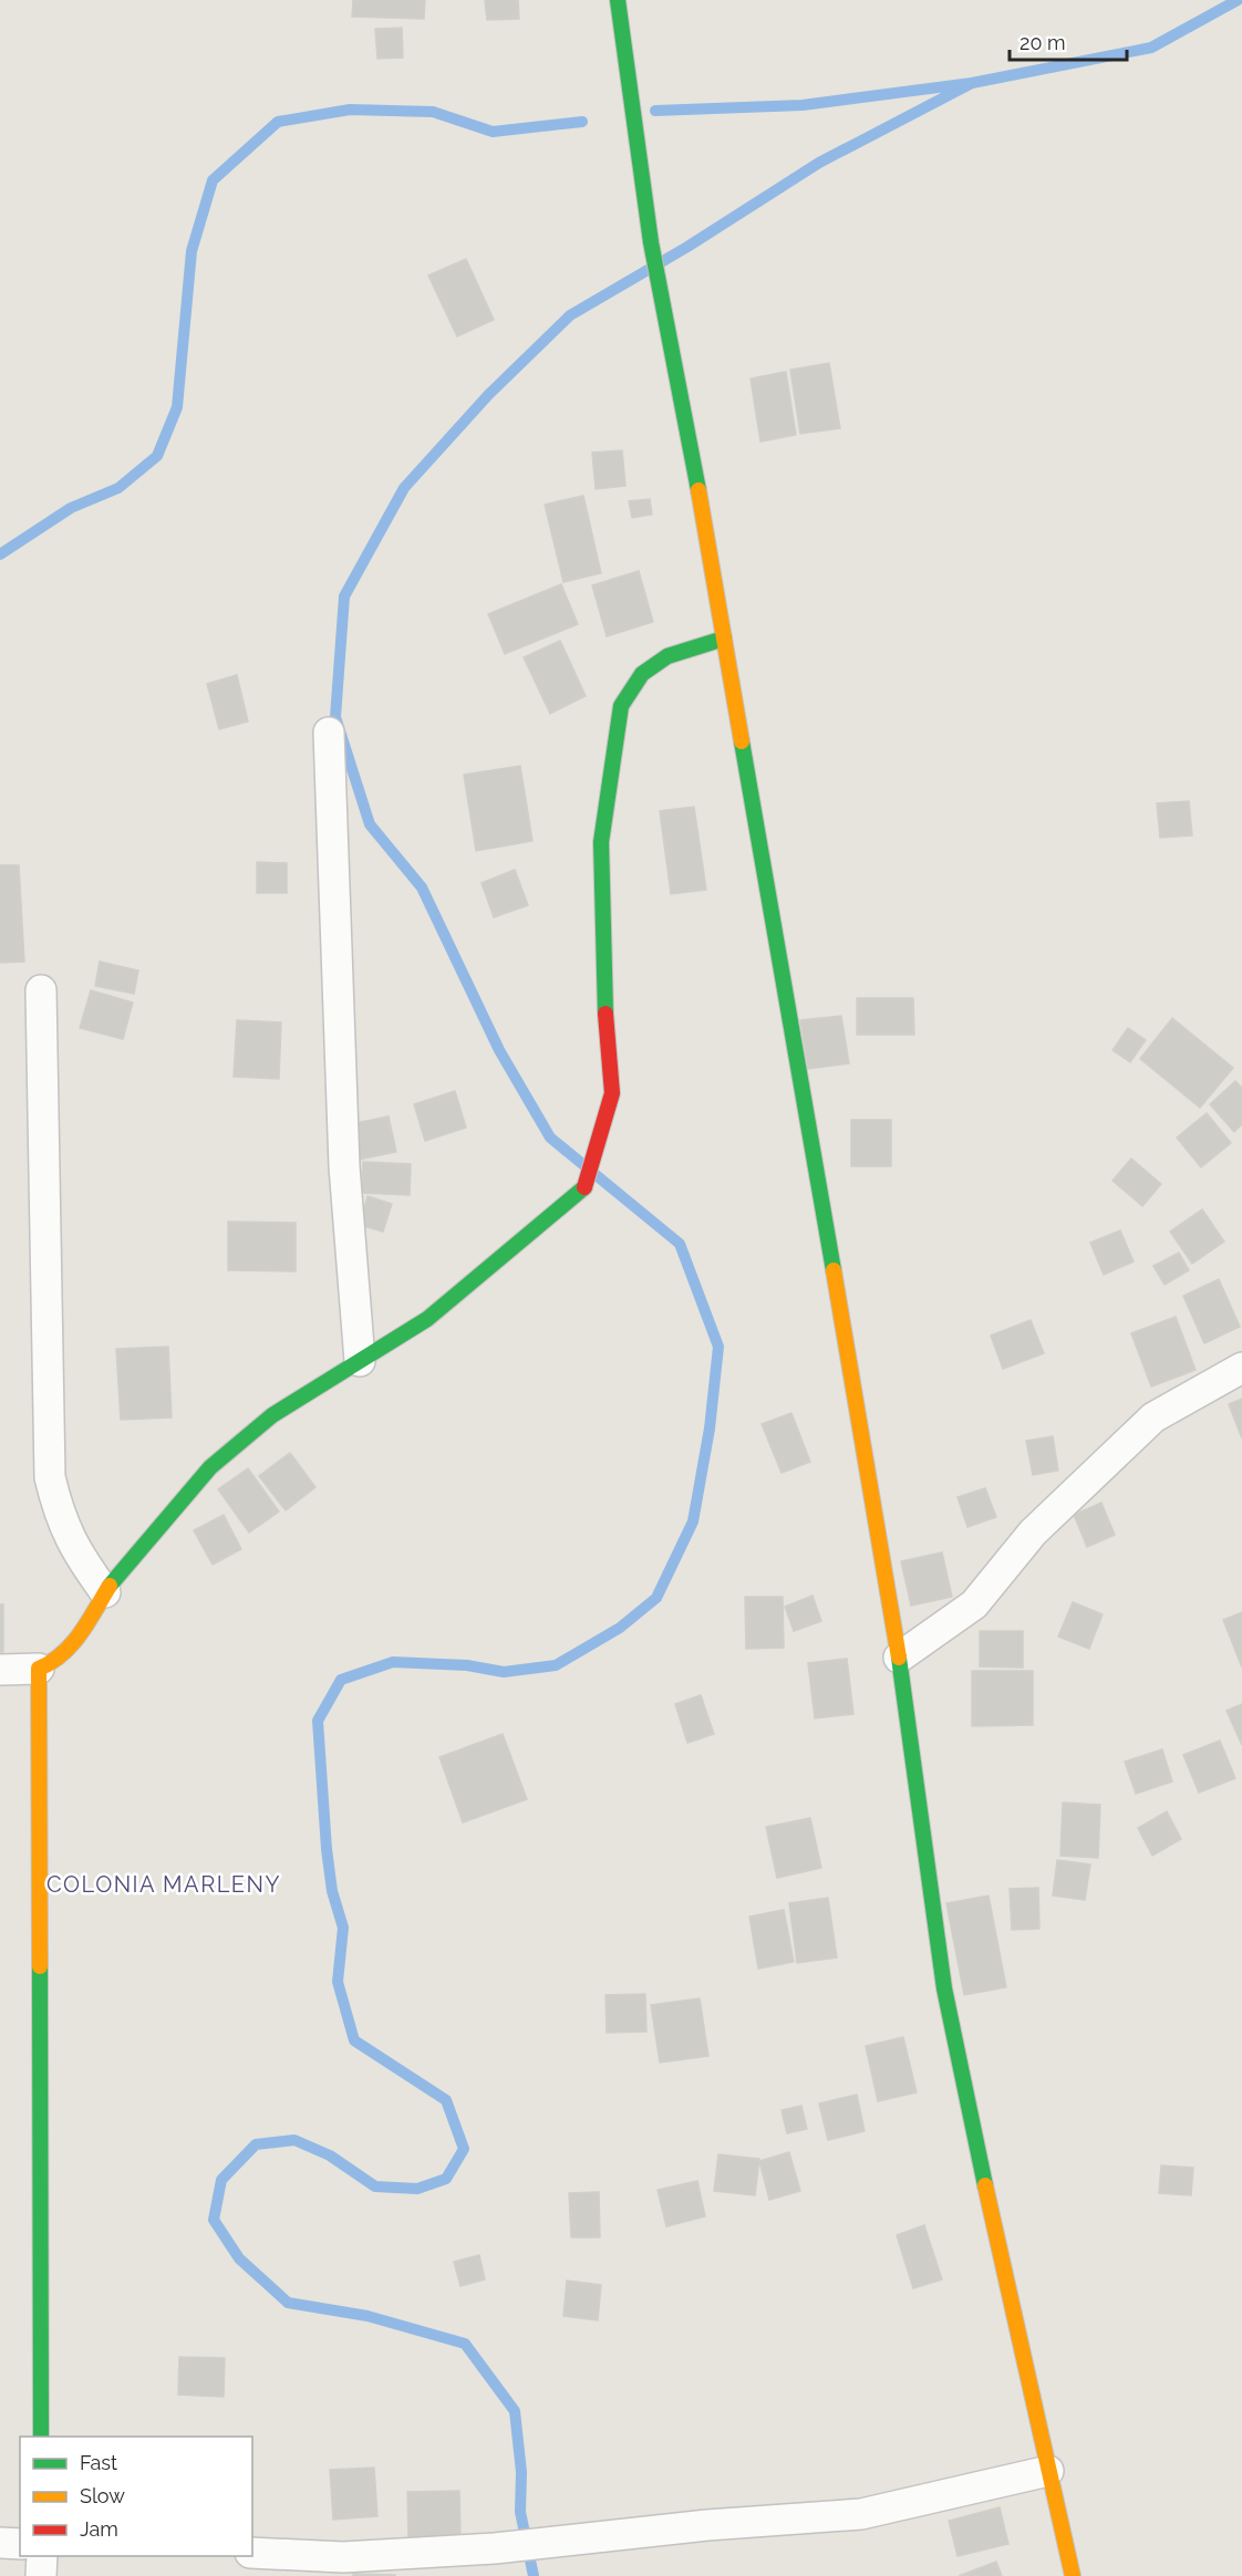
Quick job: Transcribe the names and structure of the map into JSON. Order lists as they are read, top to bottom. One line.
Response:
{"districts":["COLONIA MARLENY"],"legend":["Fast","Slow","Jam"],"scale_bar":"20 m"}
